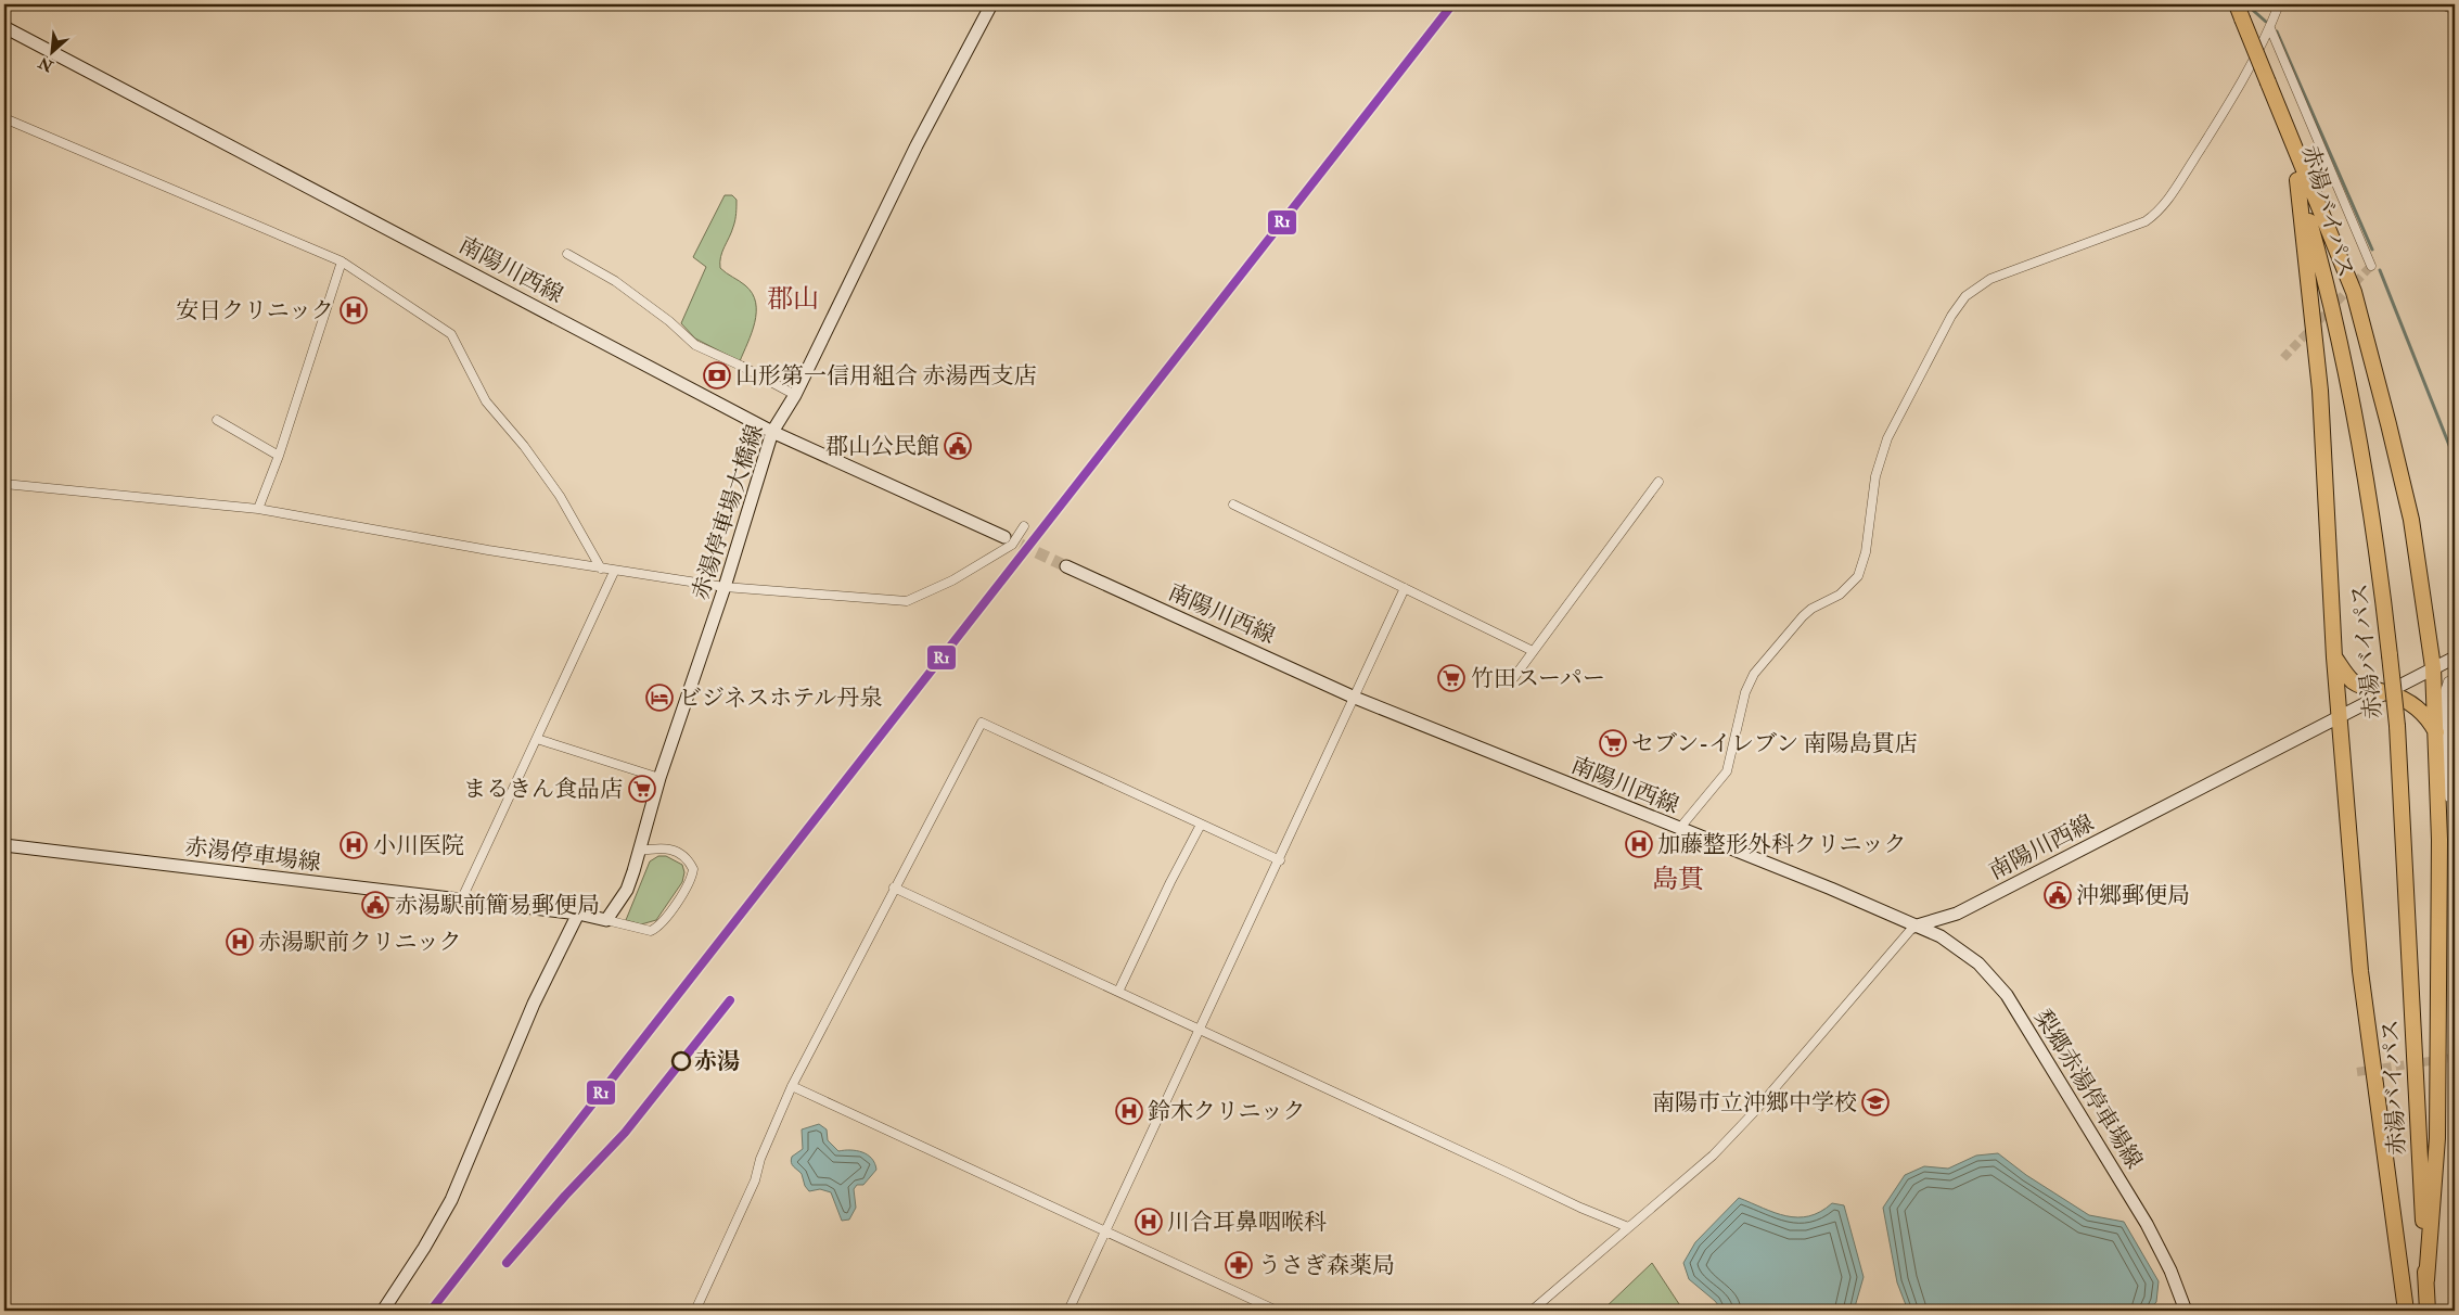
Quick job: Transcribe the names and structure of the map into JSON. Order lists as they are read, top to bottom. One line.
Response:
{"streets":{"highway":["赤湯バイパス"],"main road":["南陽川西線","赤湯停車場大橋線","赤湯停車場線","梨郷赤湯停車場線"]},"crossings":[["南陽川西線","赤湯停車場大橋線"],["南陽川西線","梨郷赤湯停車場線"],["赤湯停車場大橋線","赤湯停車場線"]],"districts":["郡山","島貫"],"places":{"hospital":["安日クリニック","加藤整形外科クリニック","小川医院","赤湯駅前クリニック","鈴木クリニック","川合耳鼻咽喉科"],"bank":["山形第一信用組合 赤湯西支店"],"public building":["郡山公民館","沖郷郵便局","赤湯駅前簡易郵便局"],"supermarket":["竹田スーパー","セブン-イレブン 南陽島貫店","まるきん食品店"],"hotel":["ビジネスホテル丹泉"],"other":["赤湯"],"school or university":["南陽市立沖郷中学校"],"pharmacy":["うさぎ森薬局"]},"lines":["transit line R1"],"north":"bottom left"}
